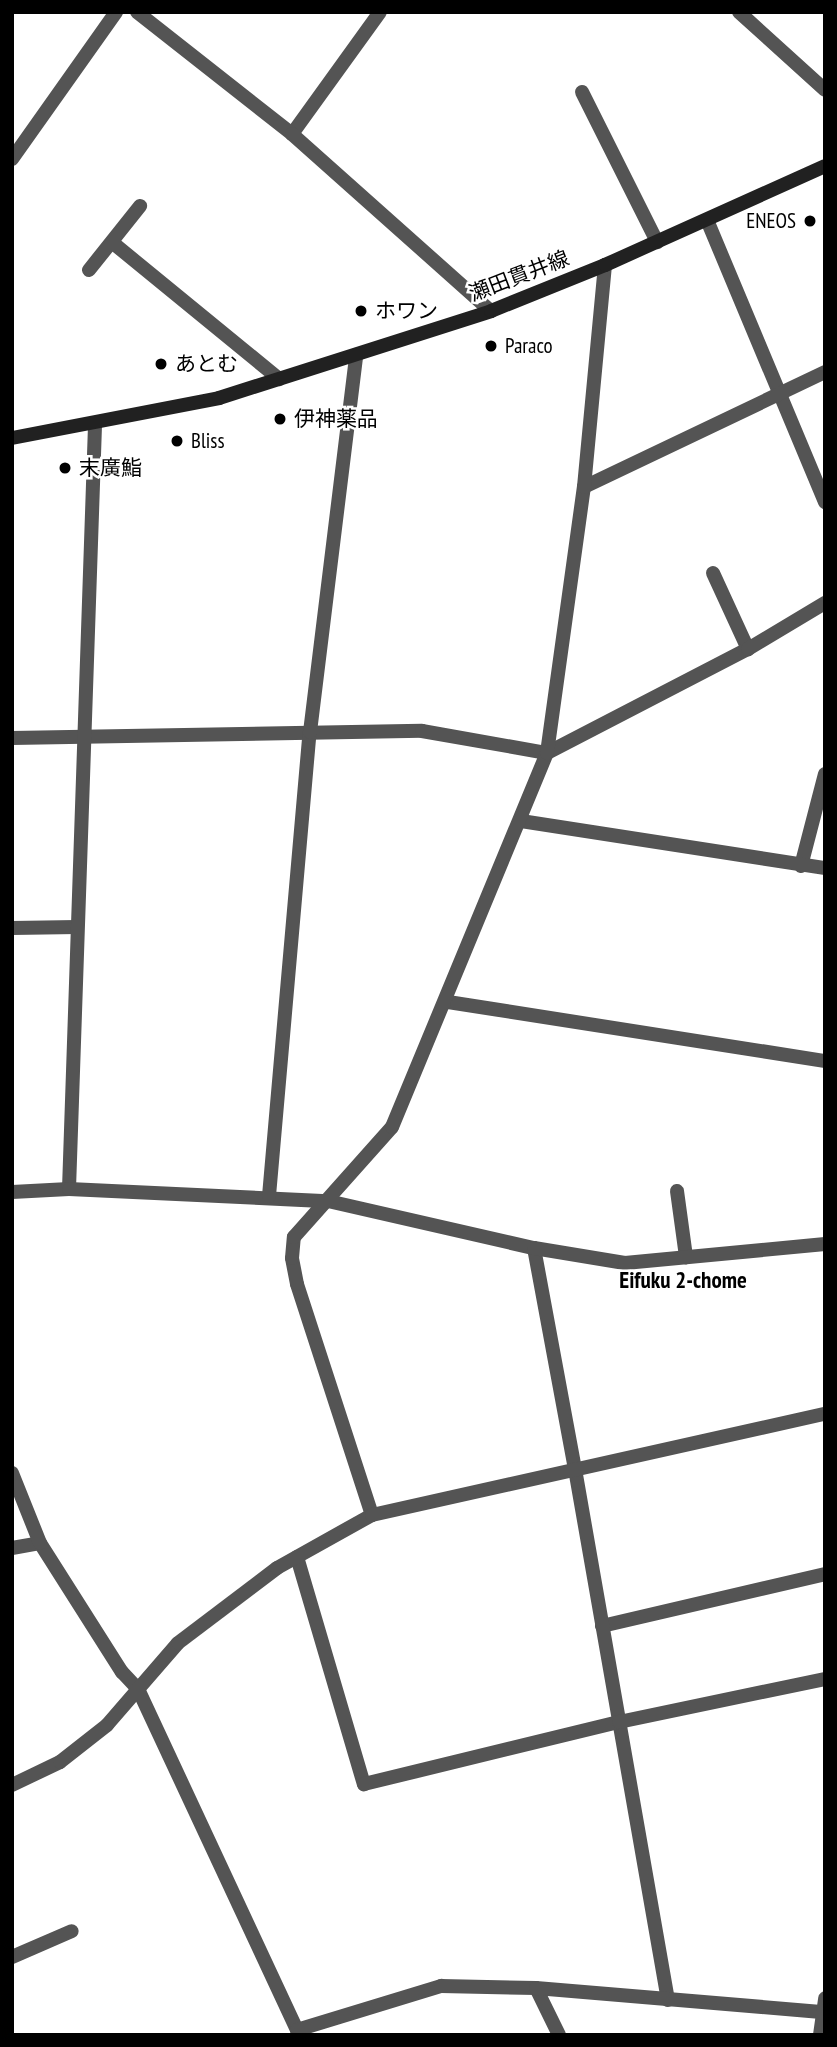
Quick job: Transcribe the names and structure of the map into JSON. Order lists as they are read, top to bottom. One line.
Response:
{"streets":{"main road":["瀬田貫井線"]},"districts":["Eifuku 2-chome"],"places":["ENEOS","ホワン","Paraco","あとむ","伊神薬品","Bliss","末廣鮨"]}
